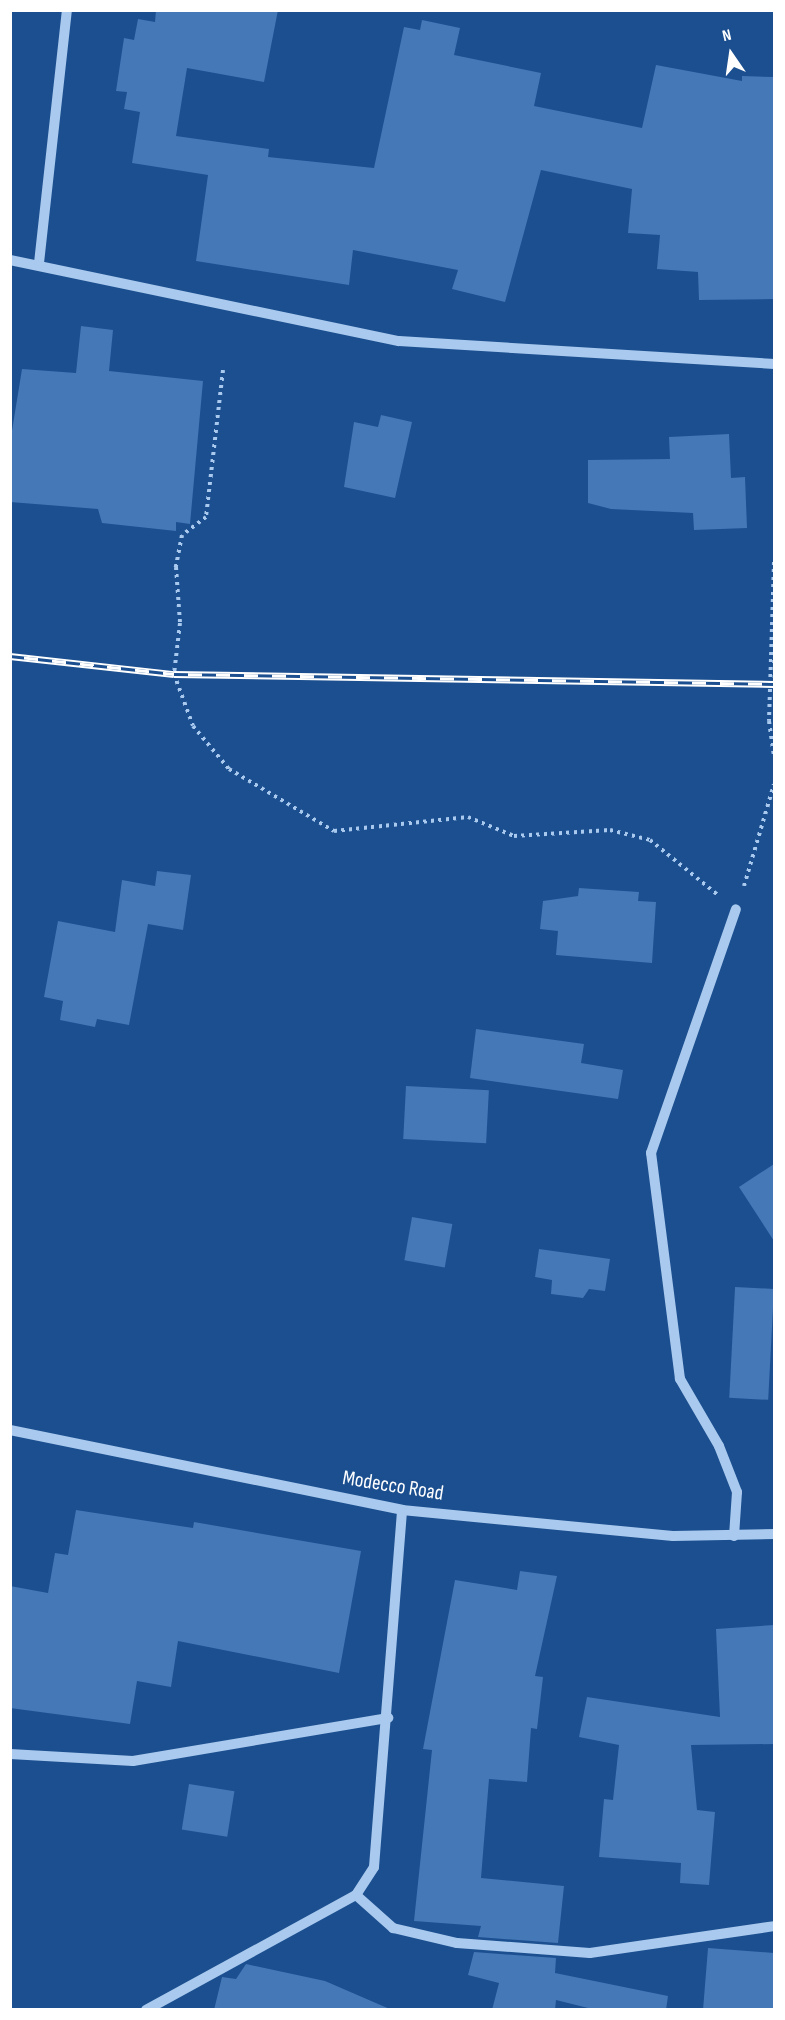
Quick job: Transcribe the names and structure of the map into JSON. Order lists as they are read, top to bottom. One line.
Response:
{"streets":{"street":["Modecco Road"]},"north":"top"}
